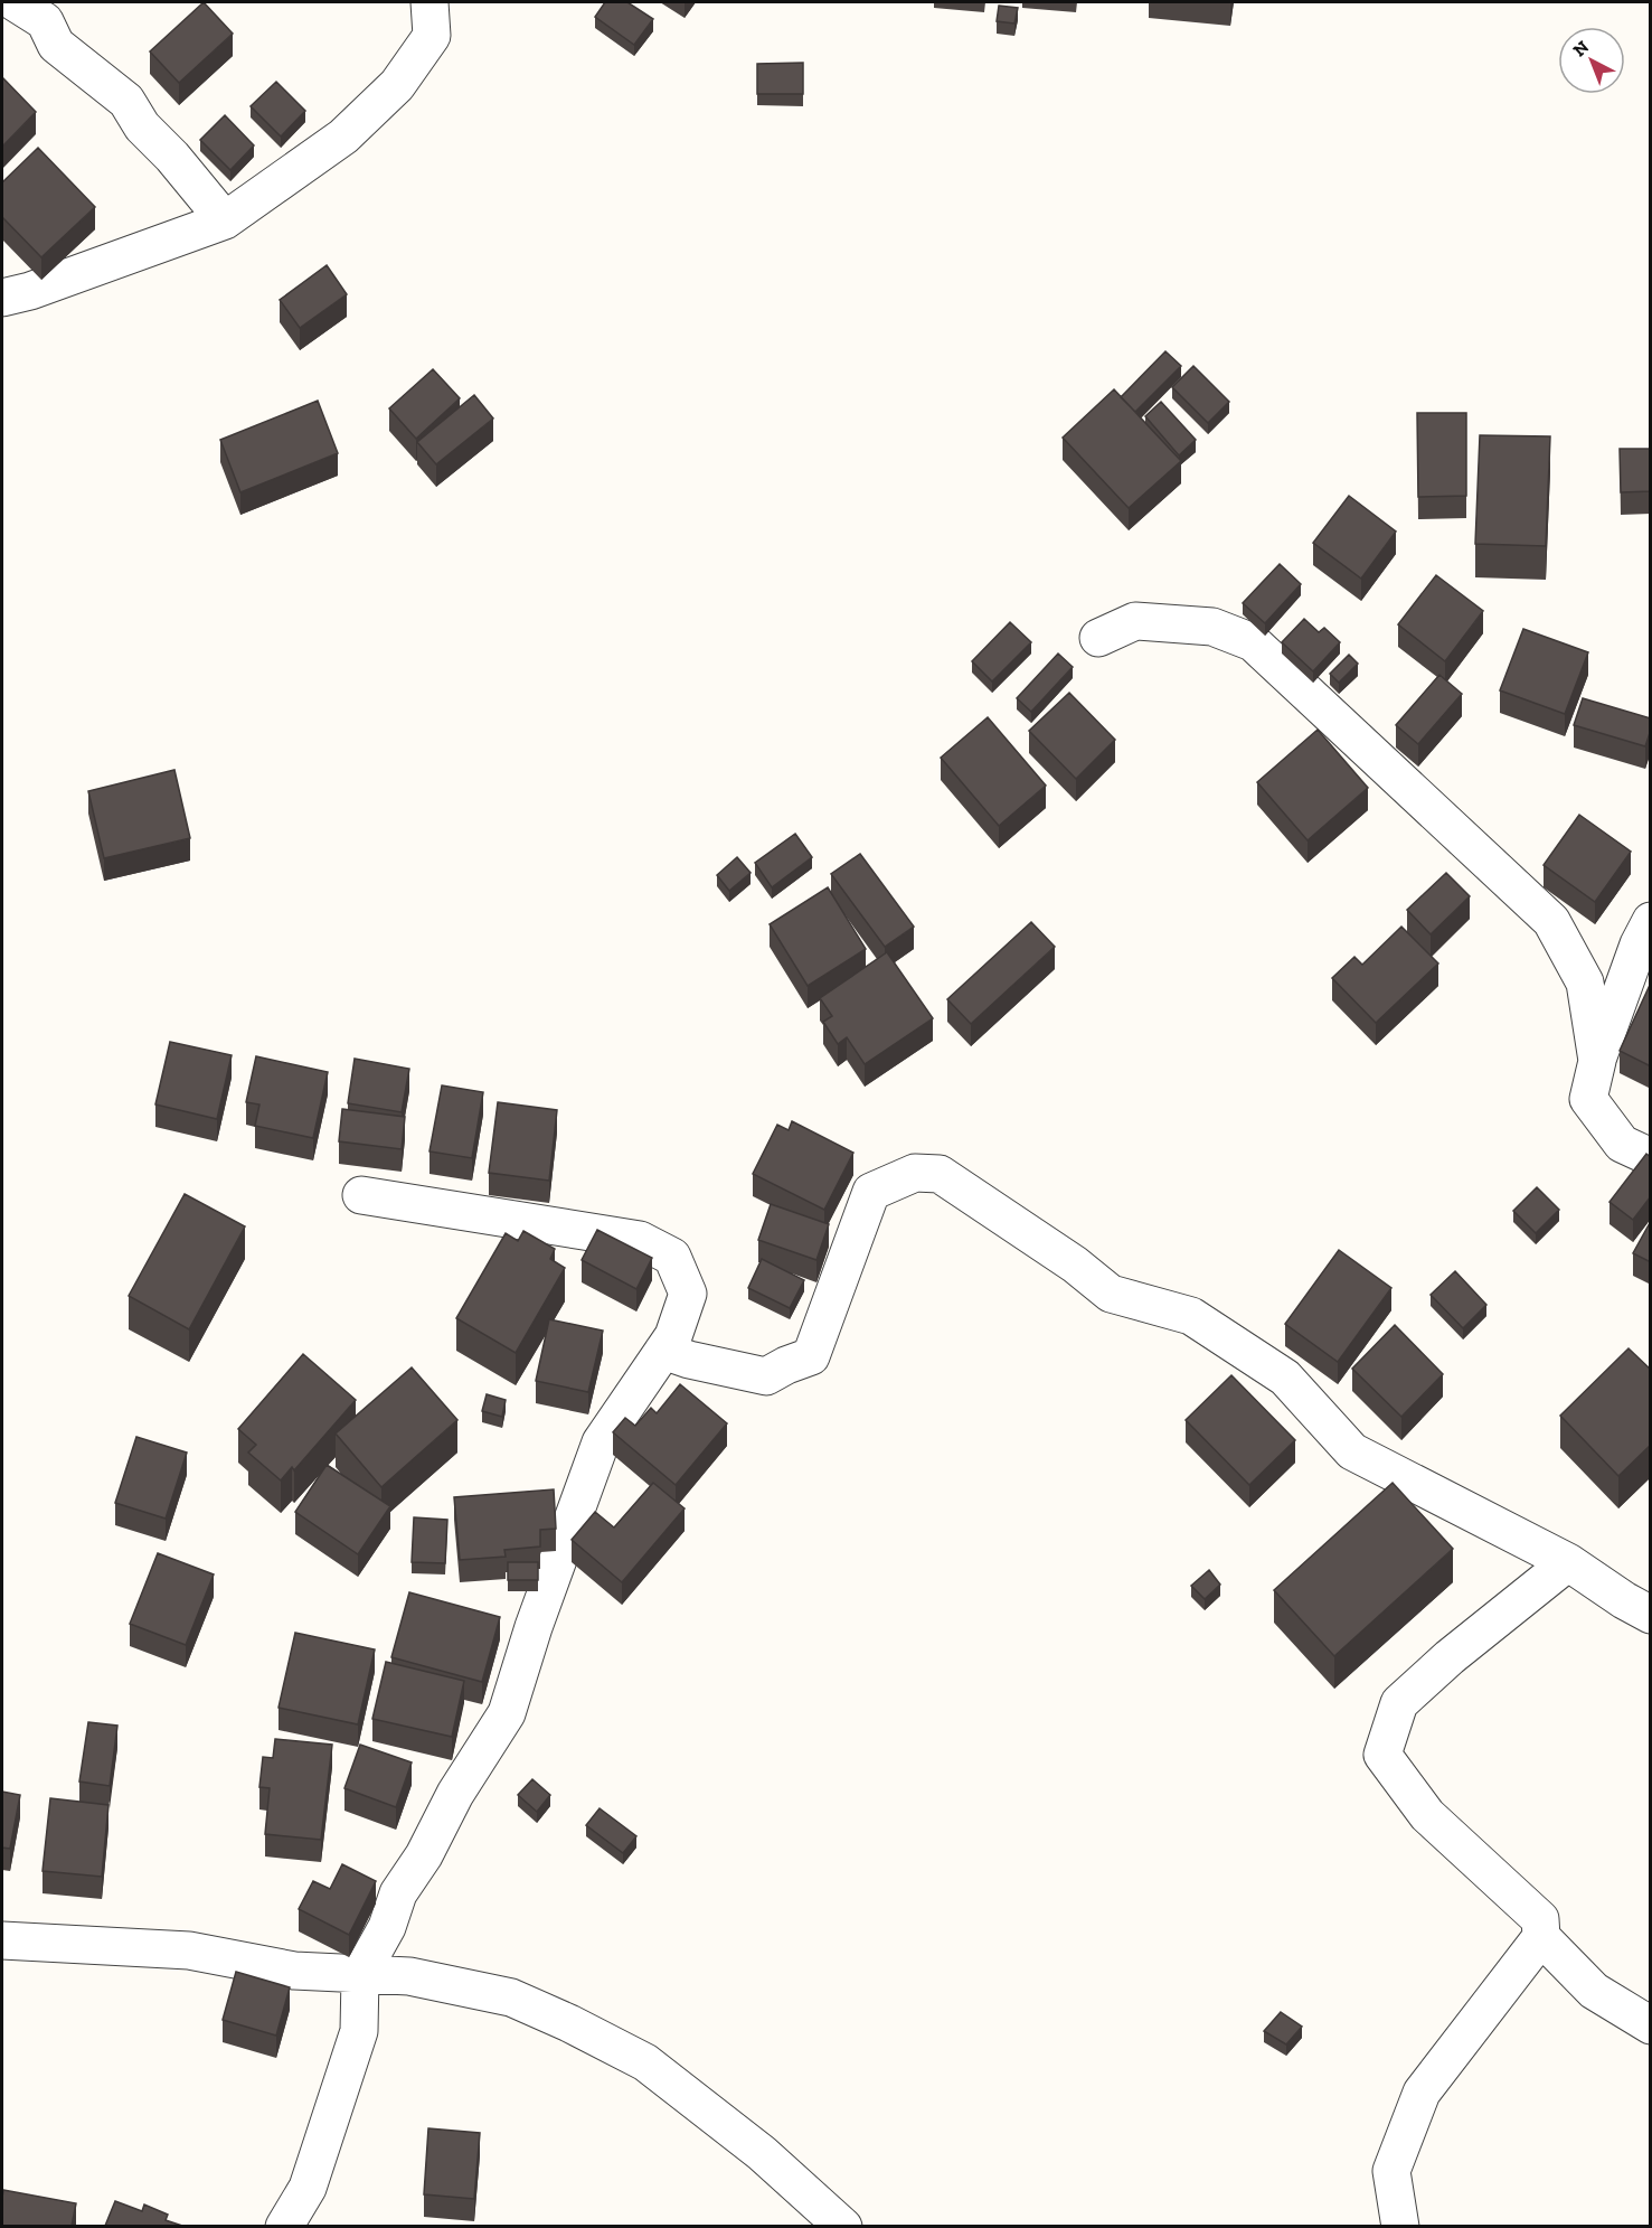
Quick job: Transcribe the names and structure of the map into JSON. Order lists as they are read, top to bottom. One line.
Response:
{"north":"top left"}
